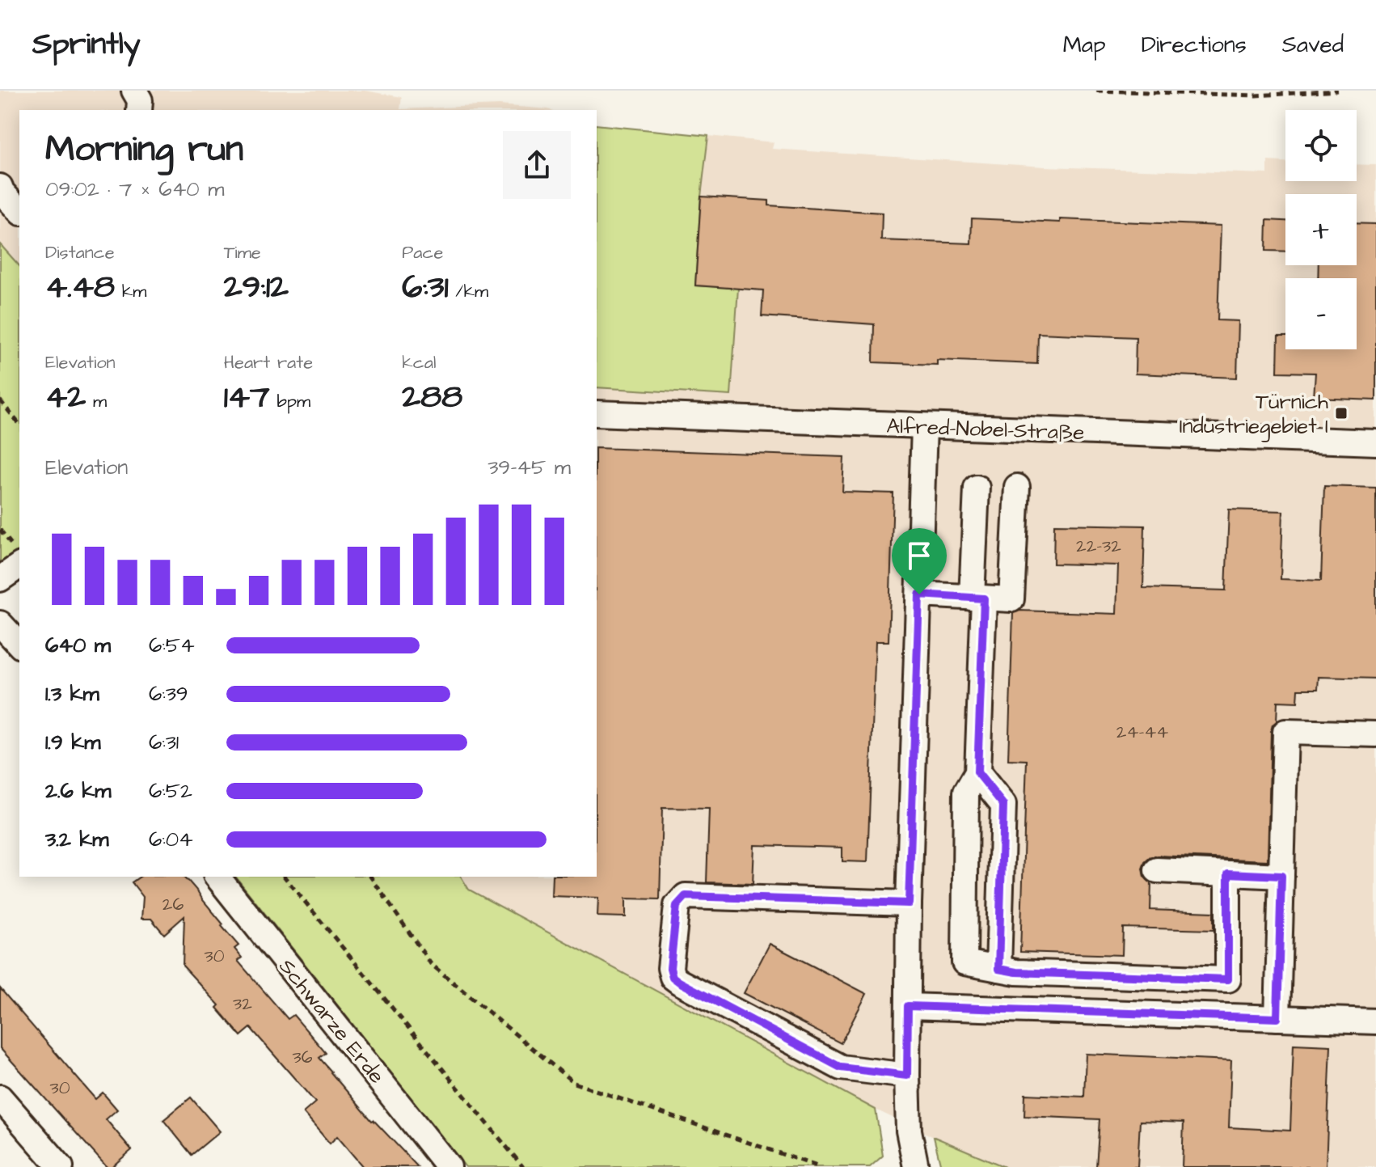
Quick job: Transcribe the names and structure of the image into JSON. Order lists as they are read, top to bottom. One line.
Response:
{"streets":{"street":["Alfred-Nobel-Straße","Schwarze Erde"]},"places":{"transit":["Türnich Industriegebiet I"]},"house_numbers":["22-32","24-44","26","30","32","36","30"],"page":{"header":"Sprintly","nav":["Map","Directions","Saved"],"map_buttons":["+","−"],"heading":["Morning run","09:02 · 7 × 640 m"],"stats":[["Distance","4.48 km"],["Time","29:12"],["Pace","6:31 /km"],["Elevation","42 m"],["Heart rate","147 bpm"],["kcal","288"]],"chart":["Elevation","39–45 m"],"list":[{"name":"640 m","note":"6:54"},{"name":"1.3 km","note":"6:39"},{"name":"1.9 km","note":"6:31"},{"name":"2.6 km","note":"6:52"},{"name":"3.2 km","note":"6:04"}]}}
